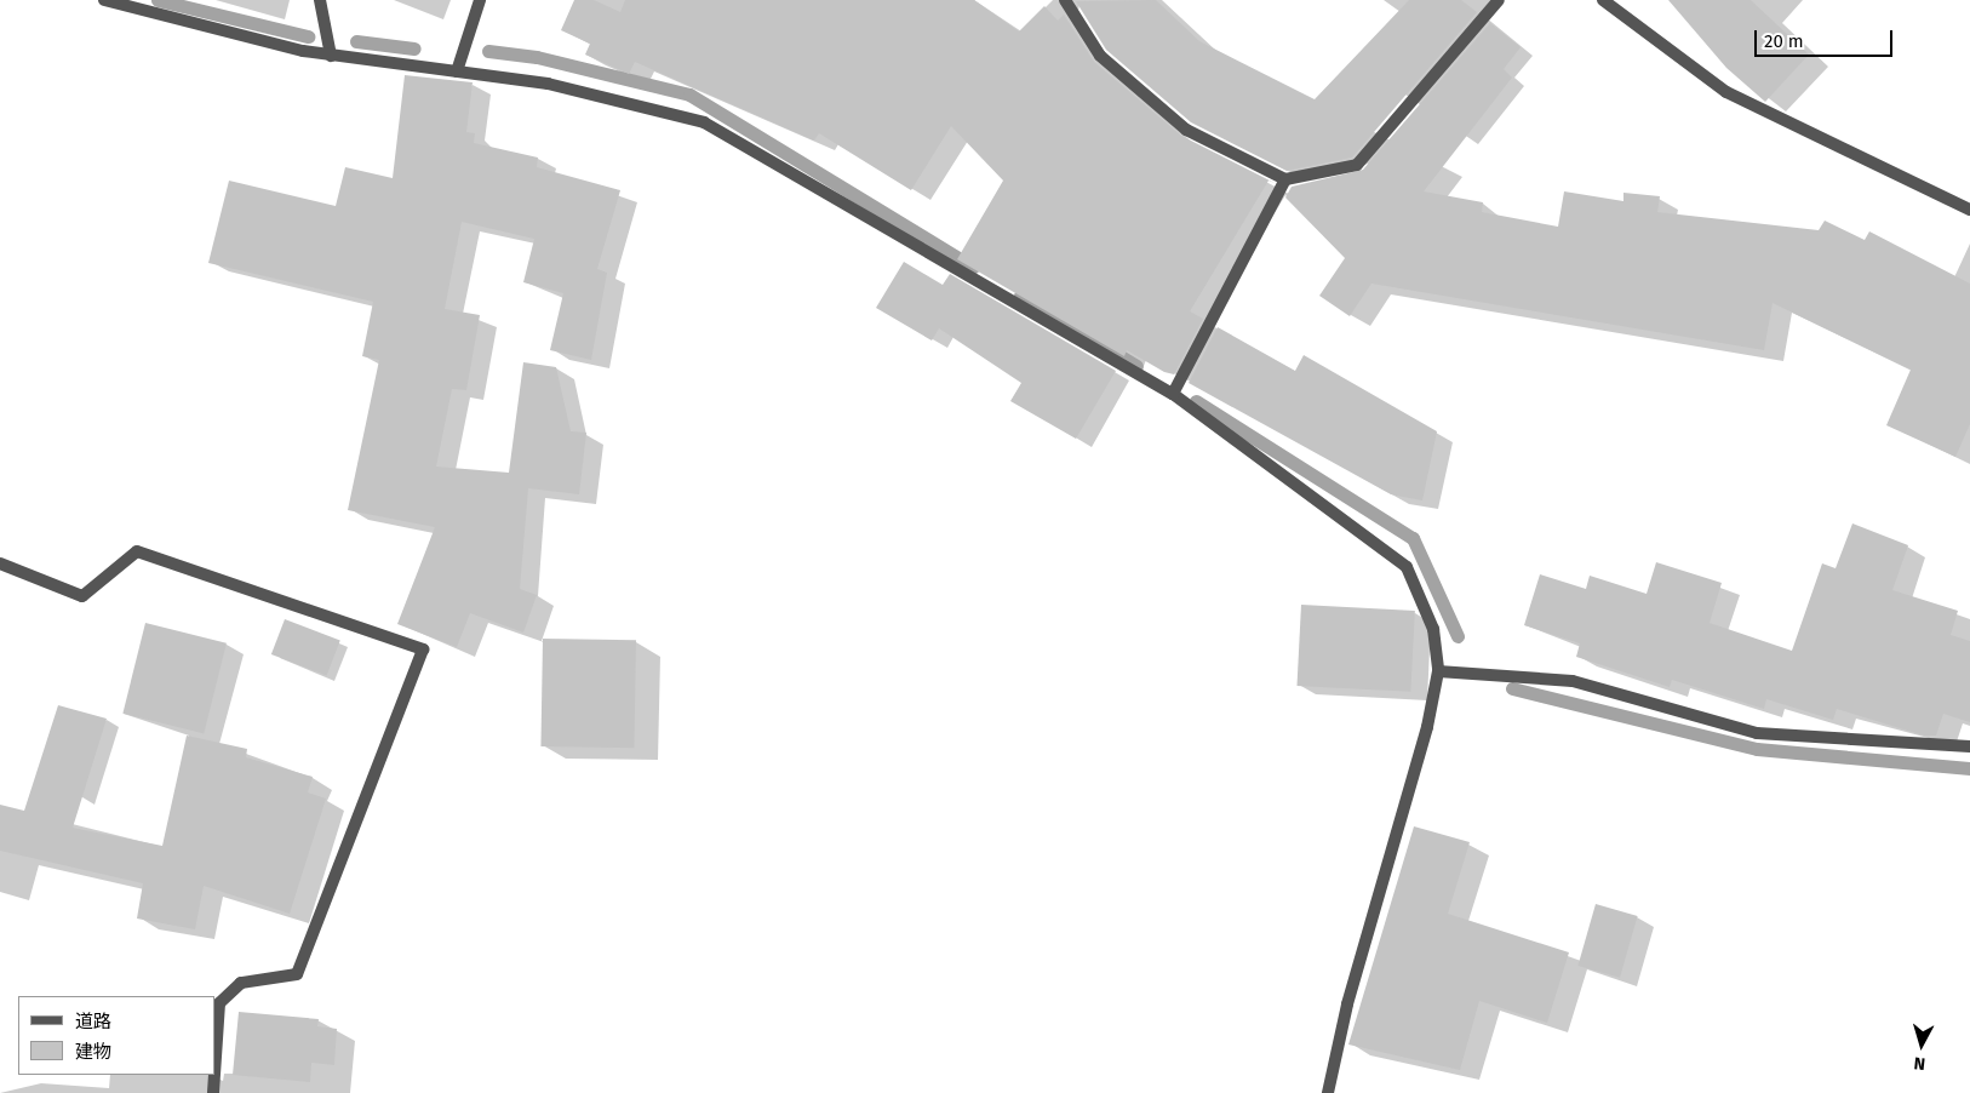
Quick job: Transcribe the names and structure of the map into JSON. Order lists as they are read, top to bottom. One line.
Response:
{"legend":["道路","建物"],"scale_bar":"20 m","north":"bottom"}
